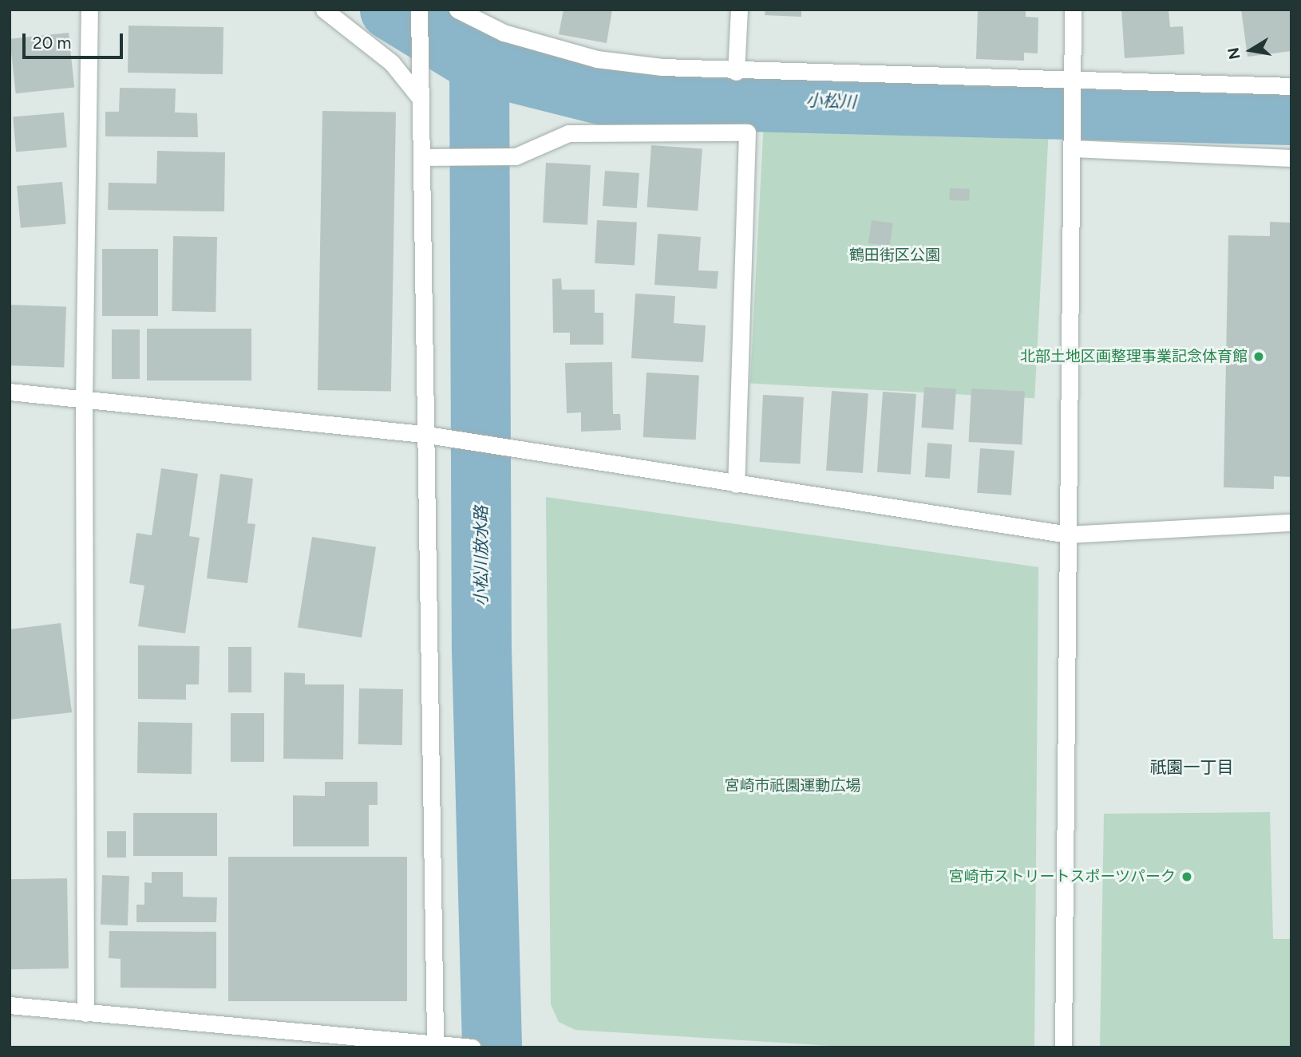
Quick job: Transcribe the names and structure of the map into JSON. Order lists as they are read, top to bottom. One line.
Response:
{"districts":["祇園一丁目"],"water":["小松川","小松川放水路"],"parks":["鶴田街区公園","宮崎市祇園運動広場"],"places":["北部土地区画整理事業記念体育館","宮崎市ストリートスポーツパーク"],"scale_bar":"20 m","north":"left"}
